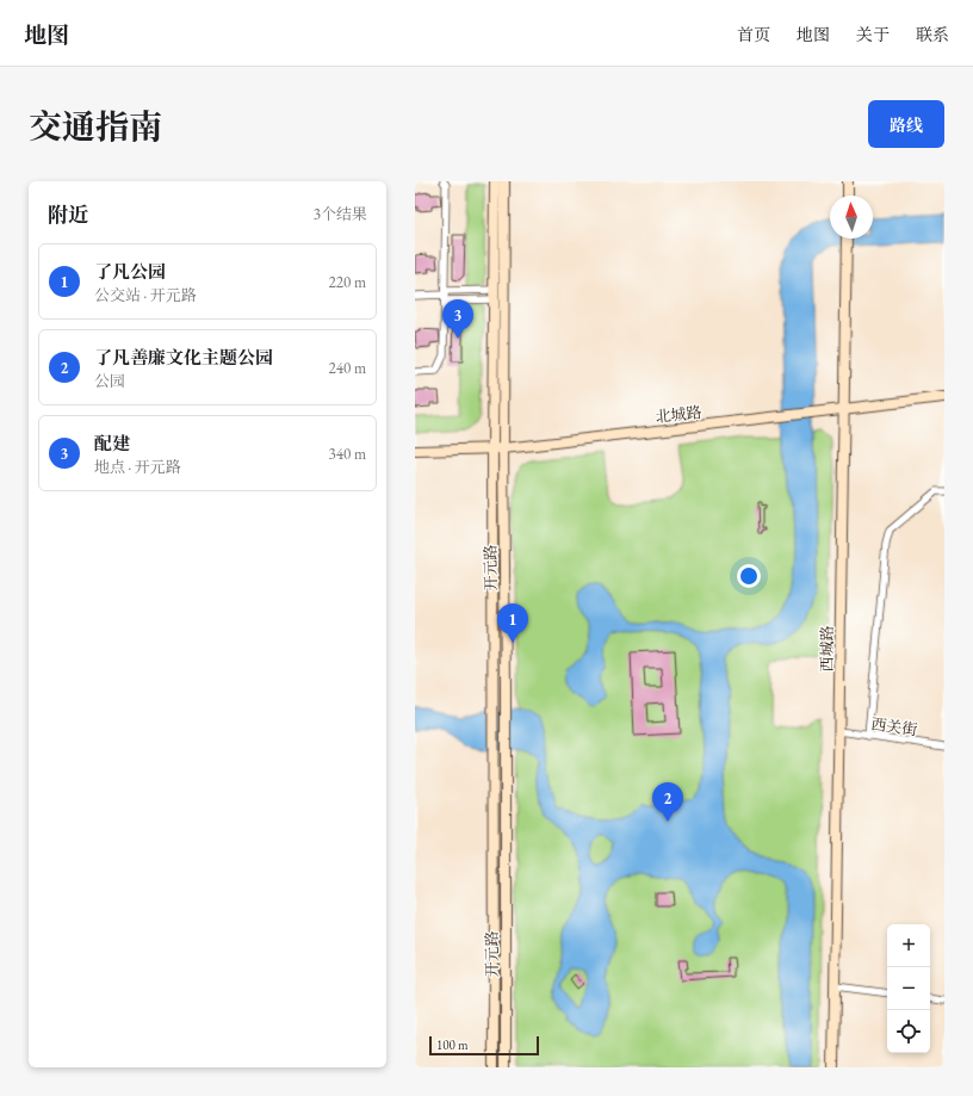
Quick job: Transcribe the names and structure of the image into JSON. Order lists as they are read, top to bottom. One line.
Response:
{"streets":{"main road":["北城路","开元路","西城路"],"street":["西关街"]},"crossings":[["北城路","开元路"],["北城路","西城路"],["西城路","西关街"]],"scale_bar":"100 m","north":"top","page":{"header":"地图","nav":["首页","地图","关于","联系"],"title":"交通指南","buttons":"路线","heading":["附近","3个结果"],"list":[{"mark":"1","name":"了凡公园","note":"公交站 · 开元路","value":"220 m"},{"mark":"2","name":"了凡善廉文化主题公园","note":"公园","value":"240 m"},{"mark":"3","name":"配建","note":"地点 · 开元路","value":"340 m"}],"pins":["3","1","2"],"map_buttons":["+","−"],"scale":"100 m"}}
